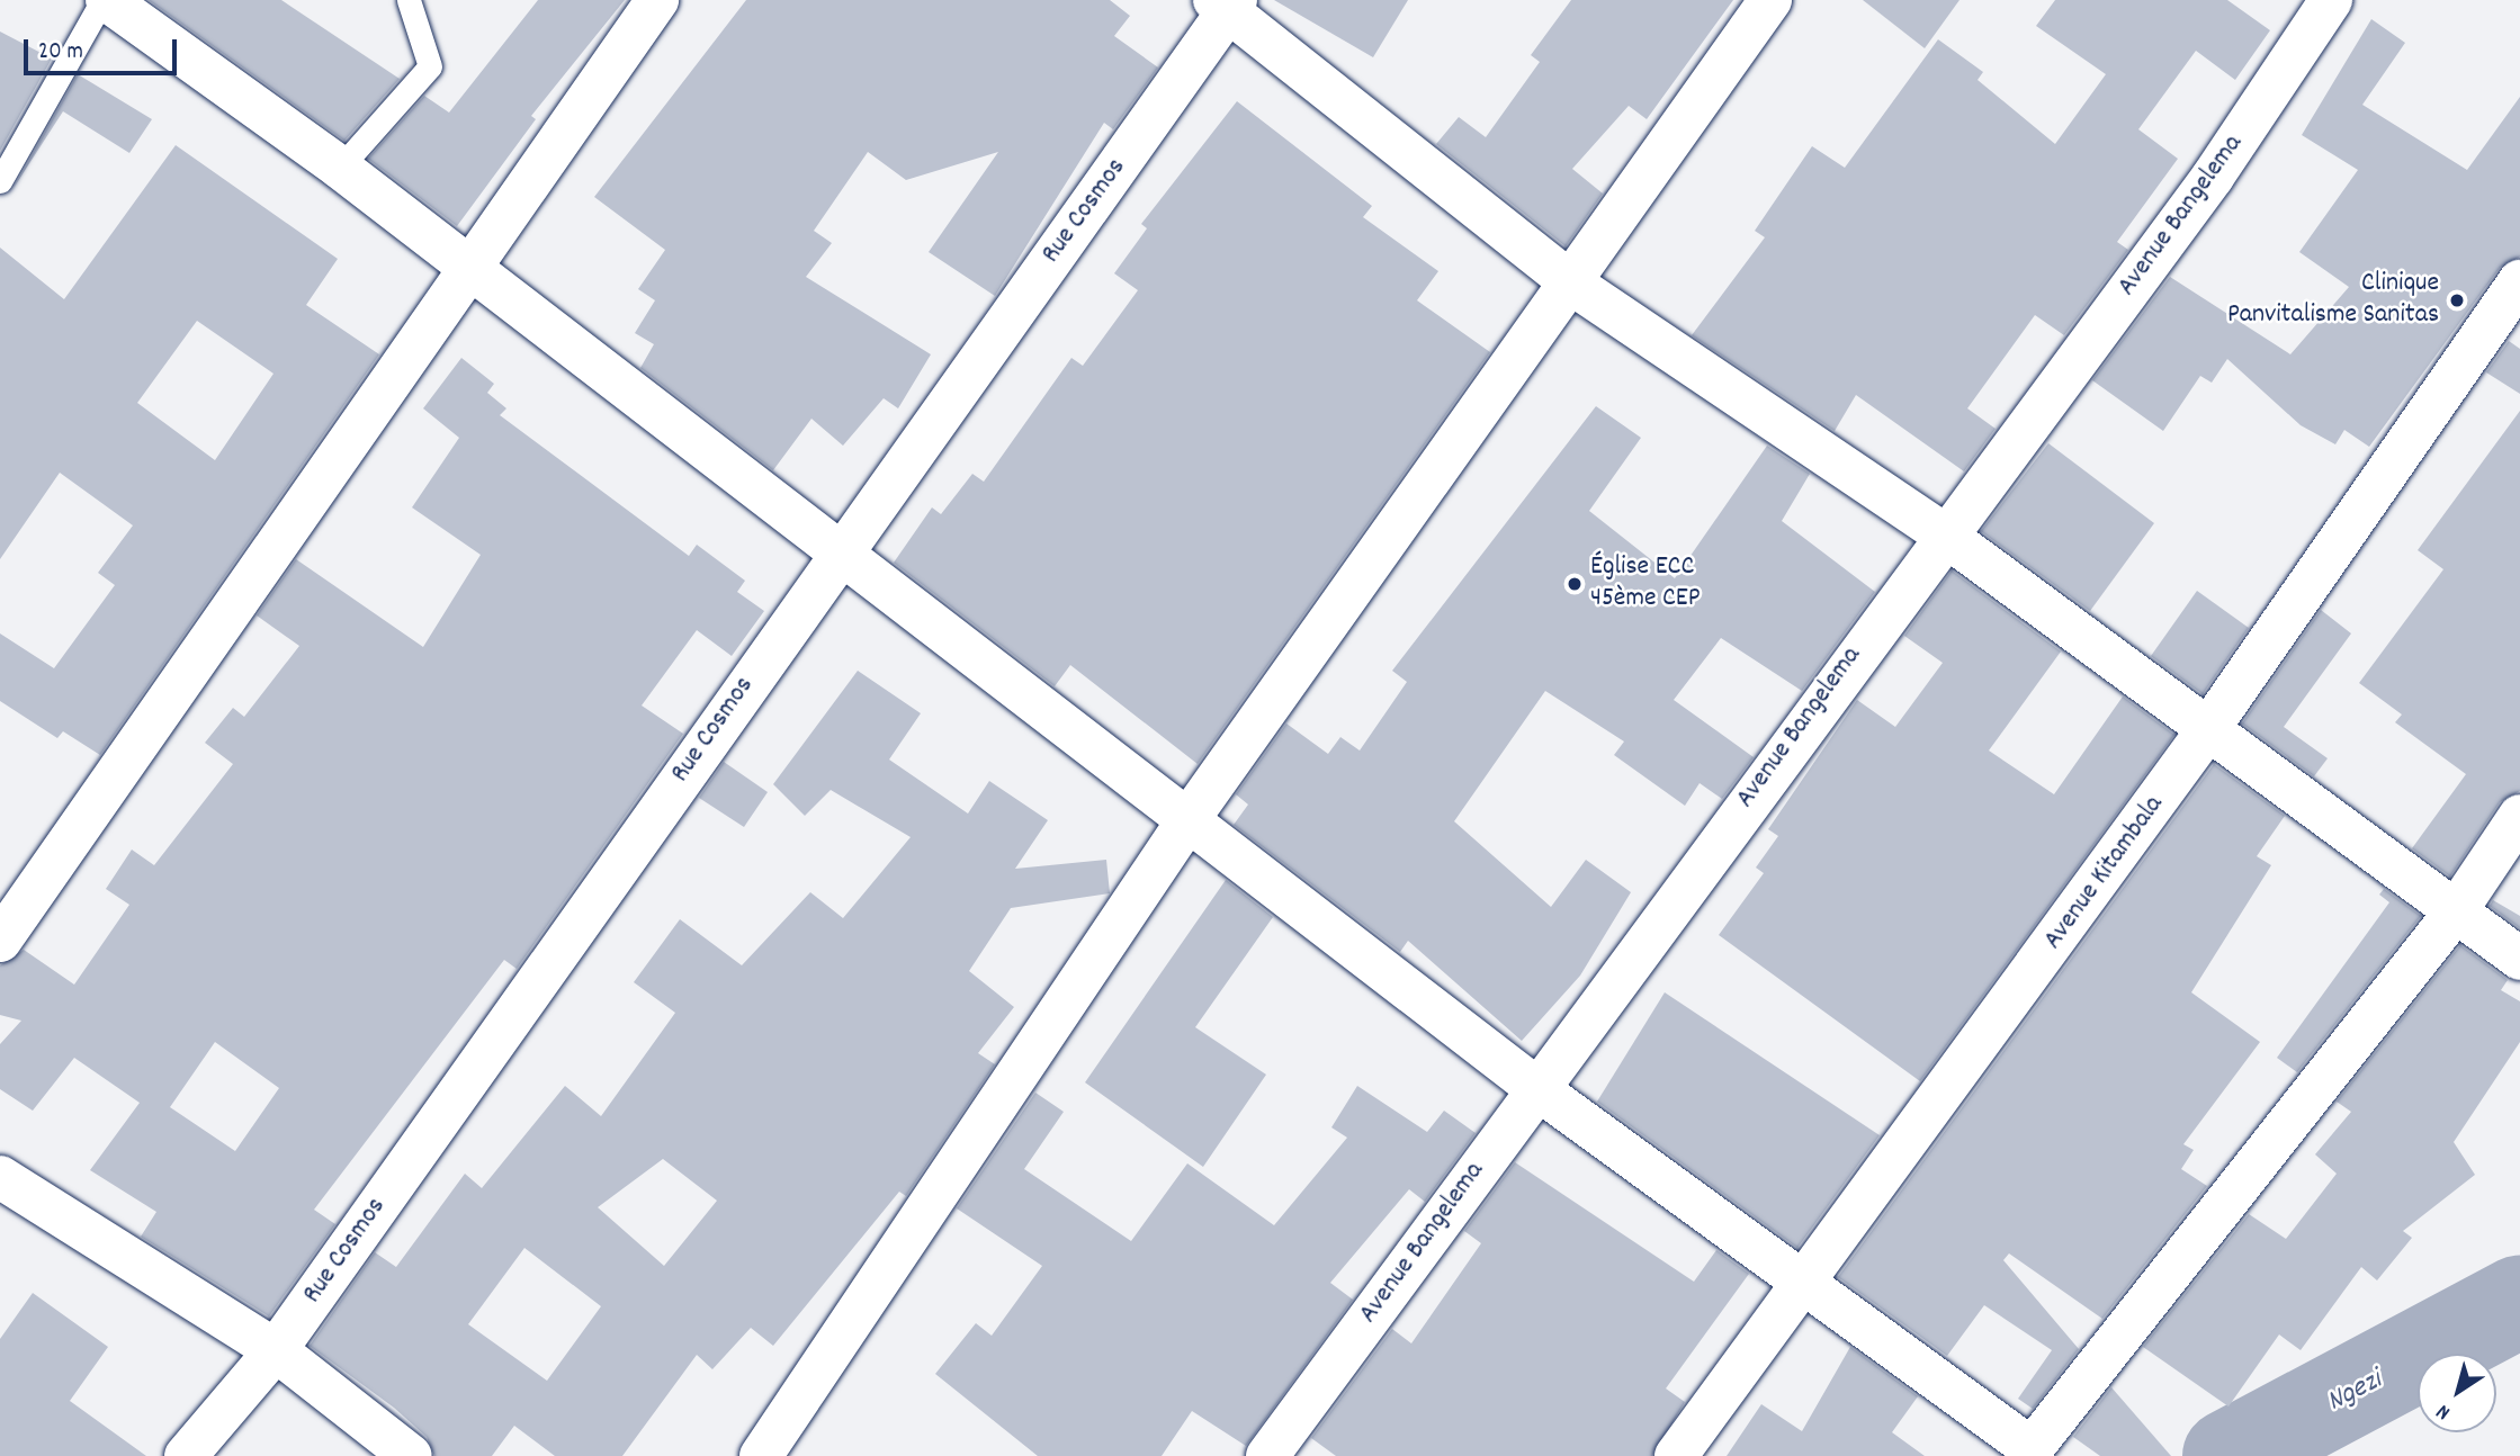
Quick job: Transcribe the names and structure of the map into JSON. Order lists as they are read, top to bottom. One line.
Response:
{"streets":{"street":["Rue Cosmos","Avenue Bangelema","Avenue Kitambala"]},"water":["Ngezi"],"places":["Clinique Panvitalisme Sanitas","Église ECC 45ème CEP"],"scale_bar":"20 m","north":"bottom left"}
